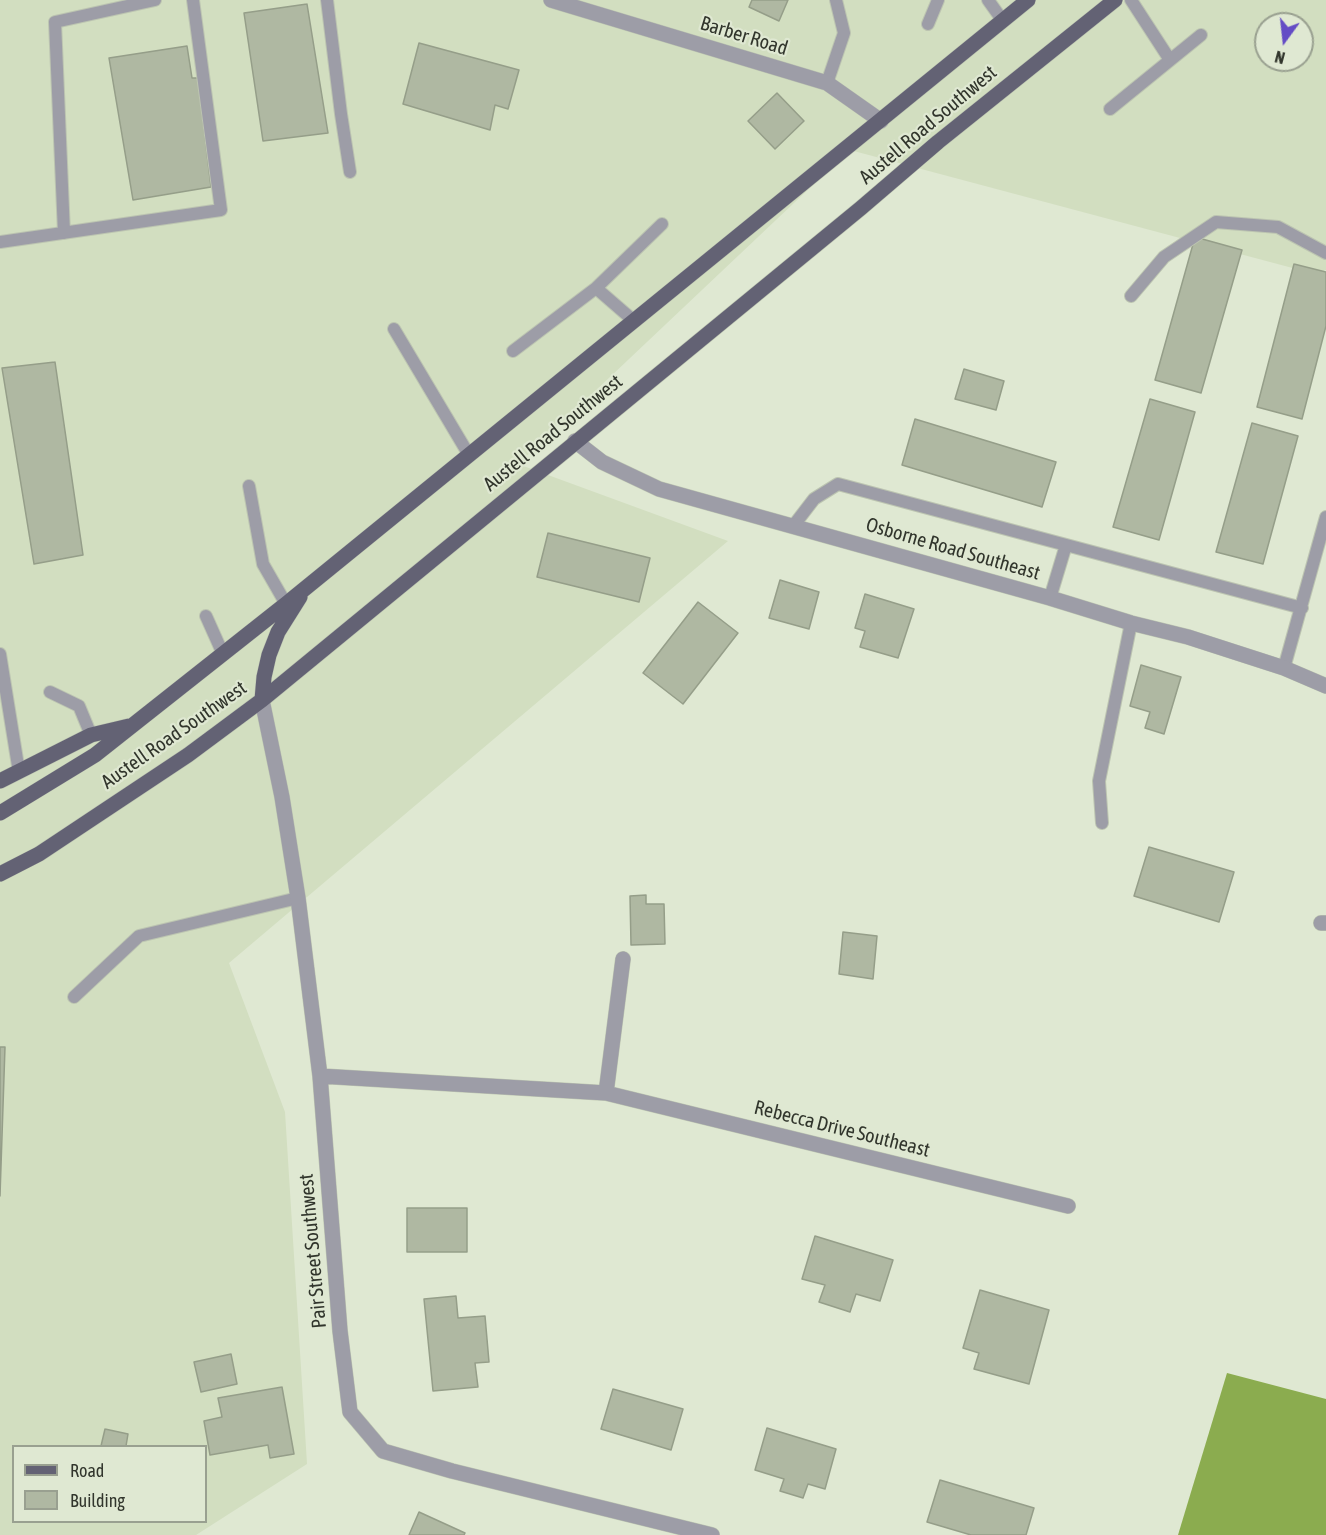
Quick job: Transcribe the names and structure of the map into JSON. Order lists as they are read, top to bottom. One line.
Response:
{"streets":{"main road":["Austell Road Southwest"],"street":["Barber Road","Osborne Road Southeast","Rebecca Drive Southeast","Pair Street Southwest"]},"crossings":[["Barber Road","Austell Road Southwest"],["Austell Road Southwest","Osborne Road Southeast"],["Austell Road Southwest","Pair Street Southwest"],["Rebecca Drive Southeast","Pair Street Southwest"]],"legend":["Road","Building"],"north":"bottom"}
